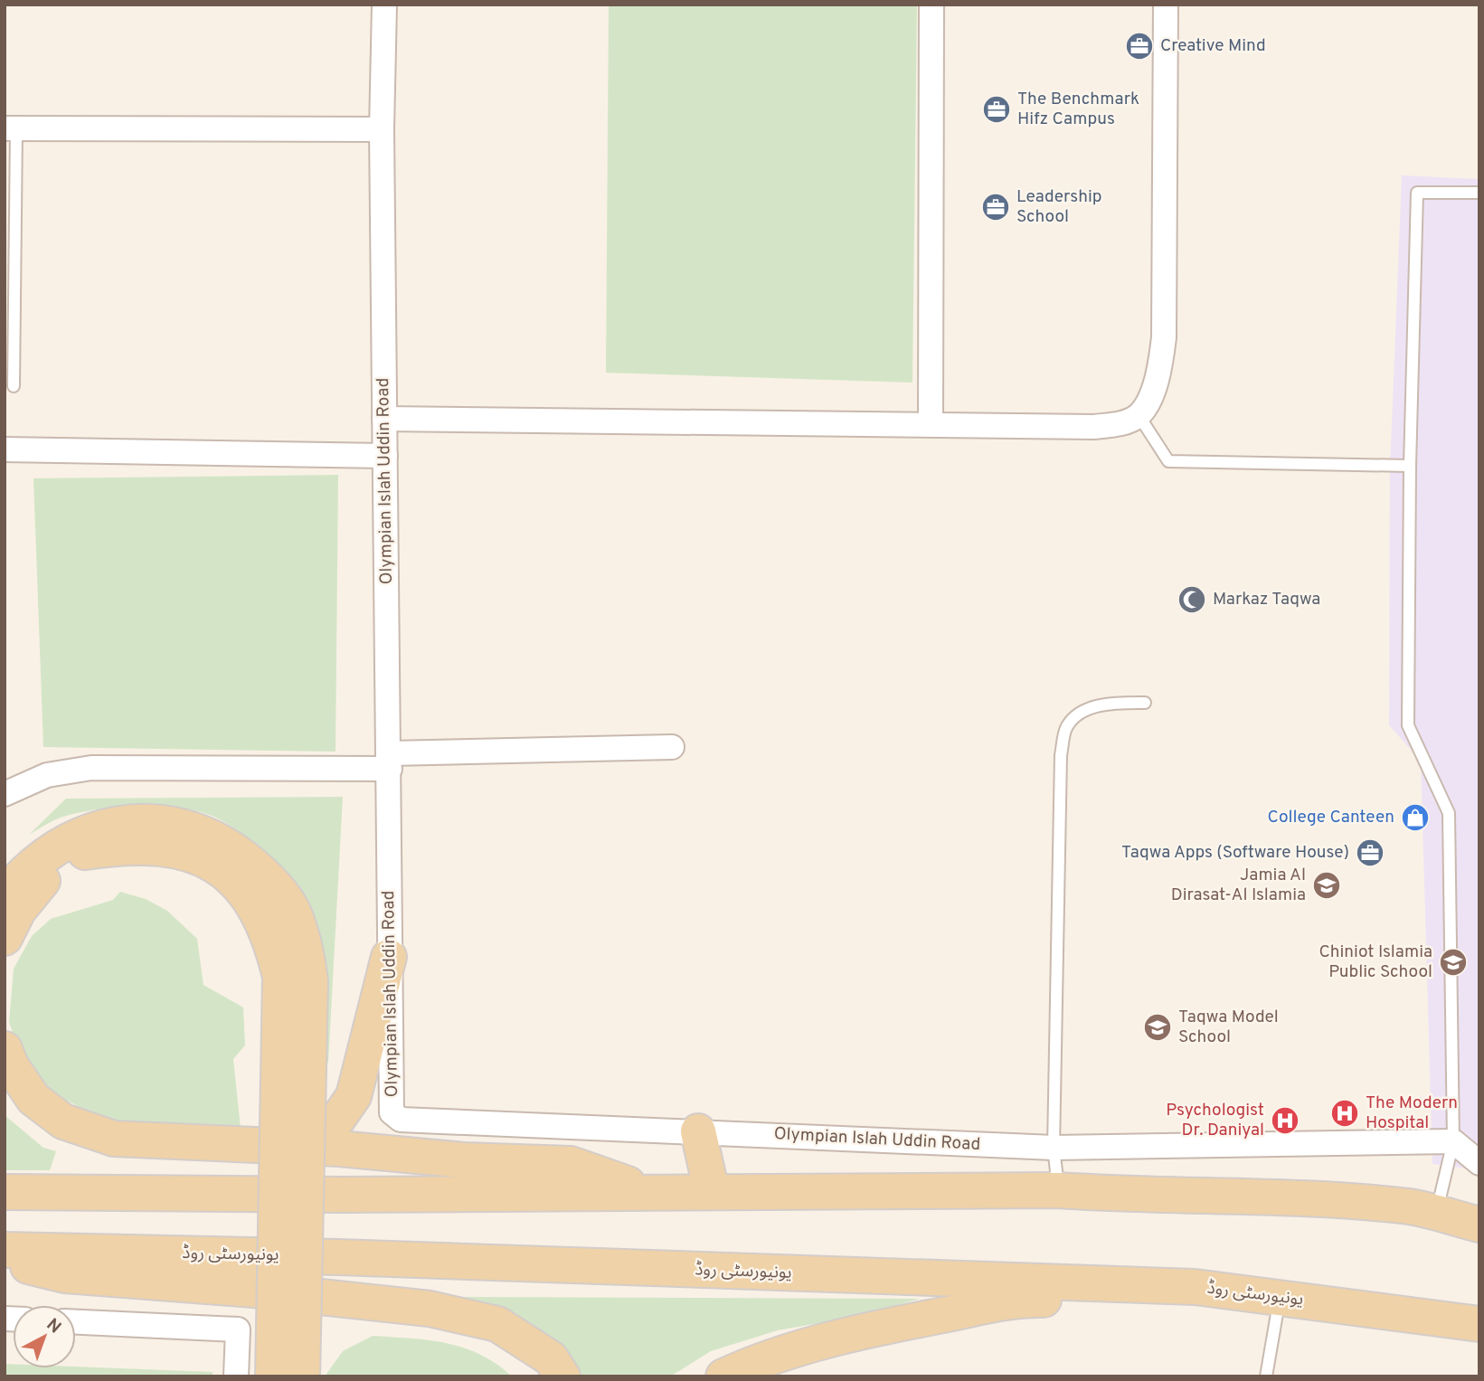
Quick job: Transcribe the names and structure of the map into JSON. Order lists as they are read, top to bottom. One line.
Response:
{"streets":{"main road":["یونیورسٹی روڈ"],"street":["Olympian Islah Uddin Road"]},"places":{"office":["Creative Mind","The Benchmark Hifz Campus","Leadership School","Taqwa Apps (Software House)"],"mosque":["Markaz Taqwa"],"shop":["College Canteen"],"school or university":["Jamia Al Dirasat-Al Islamia","Chiniot Islamia Public School","Taqwa Model School"],"hospital":["The Modern Hospital","Psychologist Dr. Daniyal"]},"north":"top right"}
